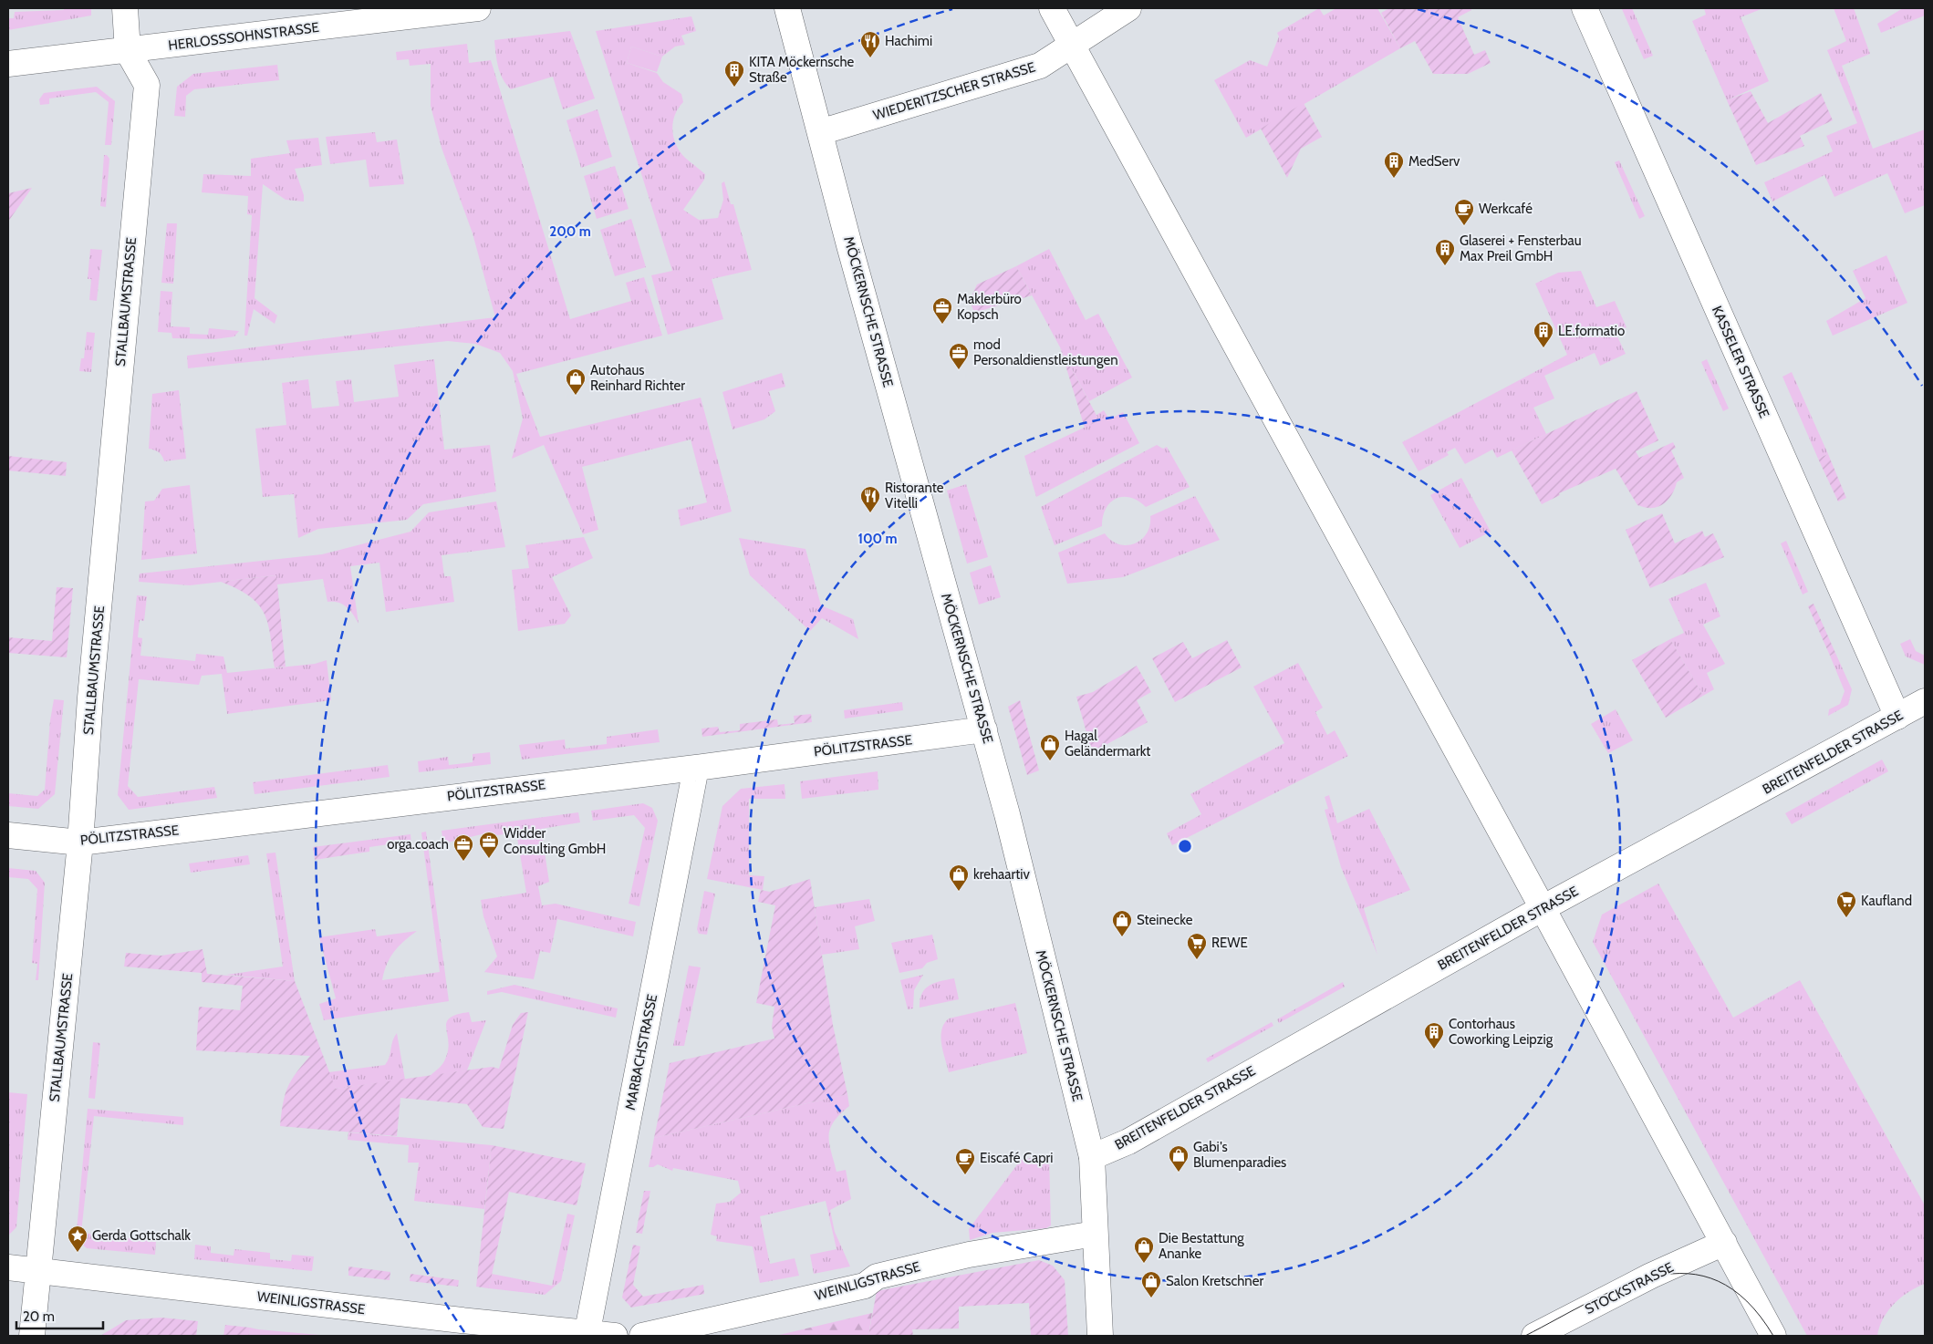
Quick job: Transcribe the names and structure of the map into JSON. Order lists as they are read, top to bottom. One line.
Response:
{"streets":{"street":["HERLOSSSOHNSTRASSE","WIEDERITZSCHER STRASSE","STALLBAUMSTRASSE","MÖCKERNSCHE STRASSE","KASSELER STRASSE","PÖLITZSTRASSE","BREITENFELDER STRASSE","MARBACHSTRASSE","WEINLIGSTRASSE","STOCKSTRASSE"]},"crossings":[["HERLOSSSOHNSTRASSE","STALLBAUMSTRASSE"],["WIEDERITZSCHER STRASSE","MÖCKERNSCHE STRASSE"],["STALLBAUMSTRASSE","PÖLITZSTRASSE"],["STALLBAUMSTRASSE","WEINLIGSTRASSE"],["MÖCKERNSCHE STRASSE","PÖLITZSTRASSE"],["MÖCKERNSCHE STRASSE","BREITENFELDER STRASSE"],["MÖCKERNSCHE STRASSE","WEINLIGSTRASSE"],["KASSELER STRASSE","BREITENFELDER STRASSE"],["PÖLITZSTRASSE","MARBACHSTRASSE"],["MARBACHSTRASSE","WEINLIGSTRASSE"]],"places":{"restaurant":["Hachimi","Ristorante Vitelli"],"building":["KITA Möckernsche Straße","MedServ","Glaserei + Fensterbau Max Preil GmbH","LE.formatio","Contorhaus Coworking Leipzig"],"cafe":["Werkcafé","Eiscafé Capri"],"office":["Maklerbüro Kopsch","mod Personaldienstleistungen","Widder Consulting GmbH","orga.coach"],"shop":["Autohaus Reinhard Richter","Hagal Geländermarkt","krehaartiv","Steinecke","Gabi's Blumenparadies","Die Bestattung Ananke","Salon Kretschner"],"supermarket":["Kaufland","REWE"],"place":["Gerda Gottschalk"]},"scale_bar":"20 m","rings":["200 m","100 m"]}
